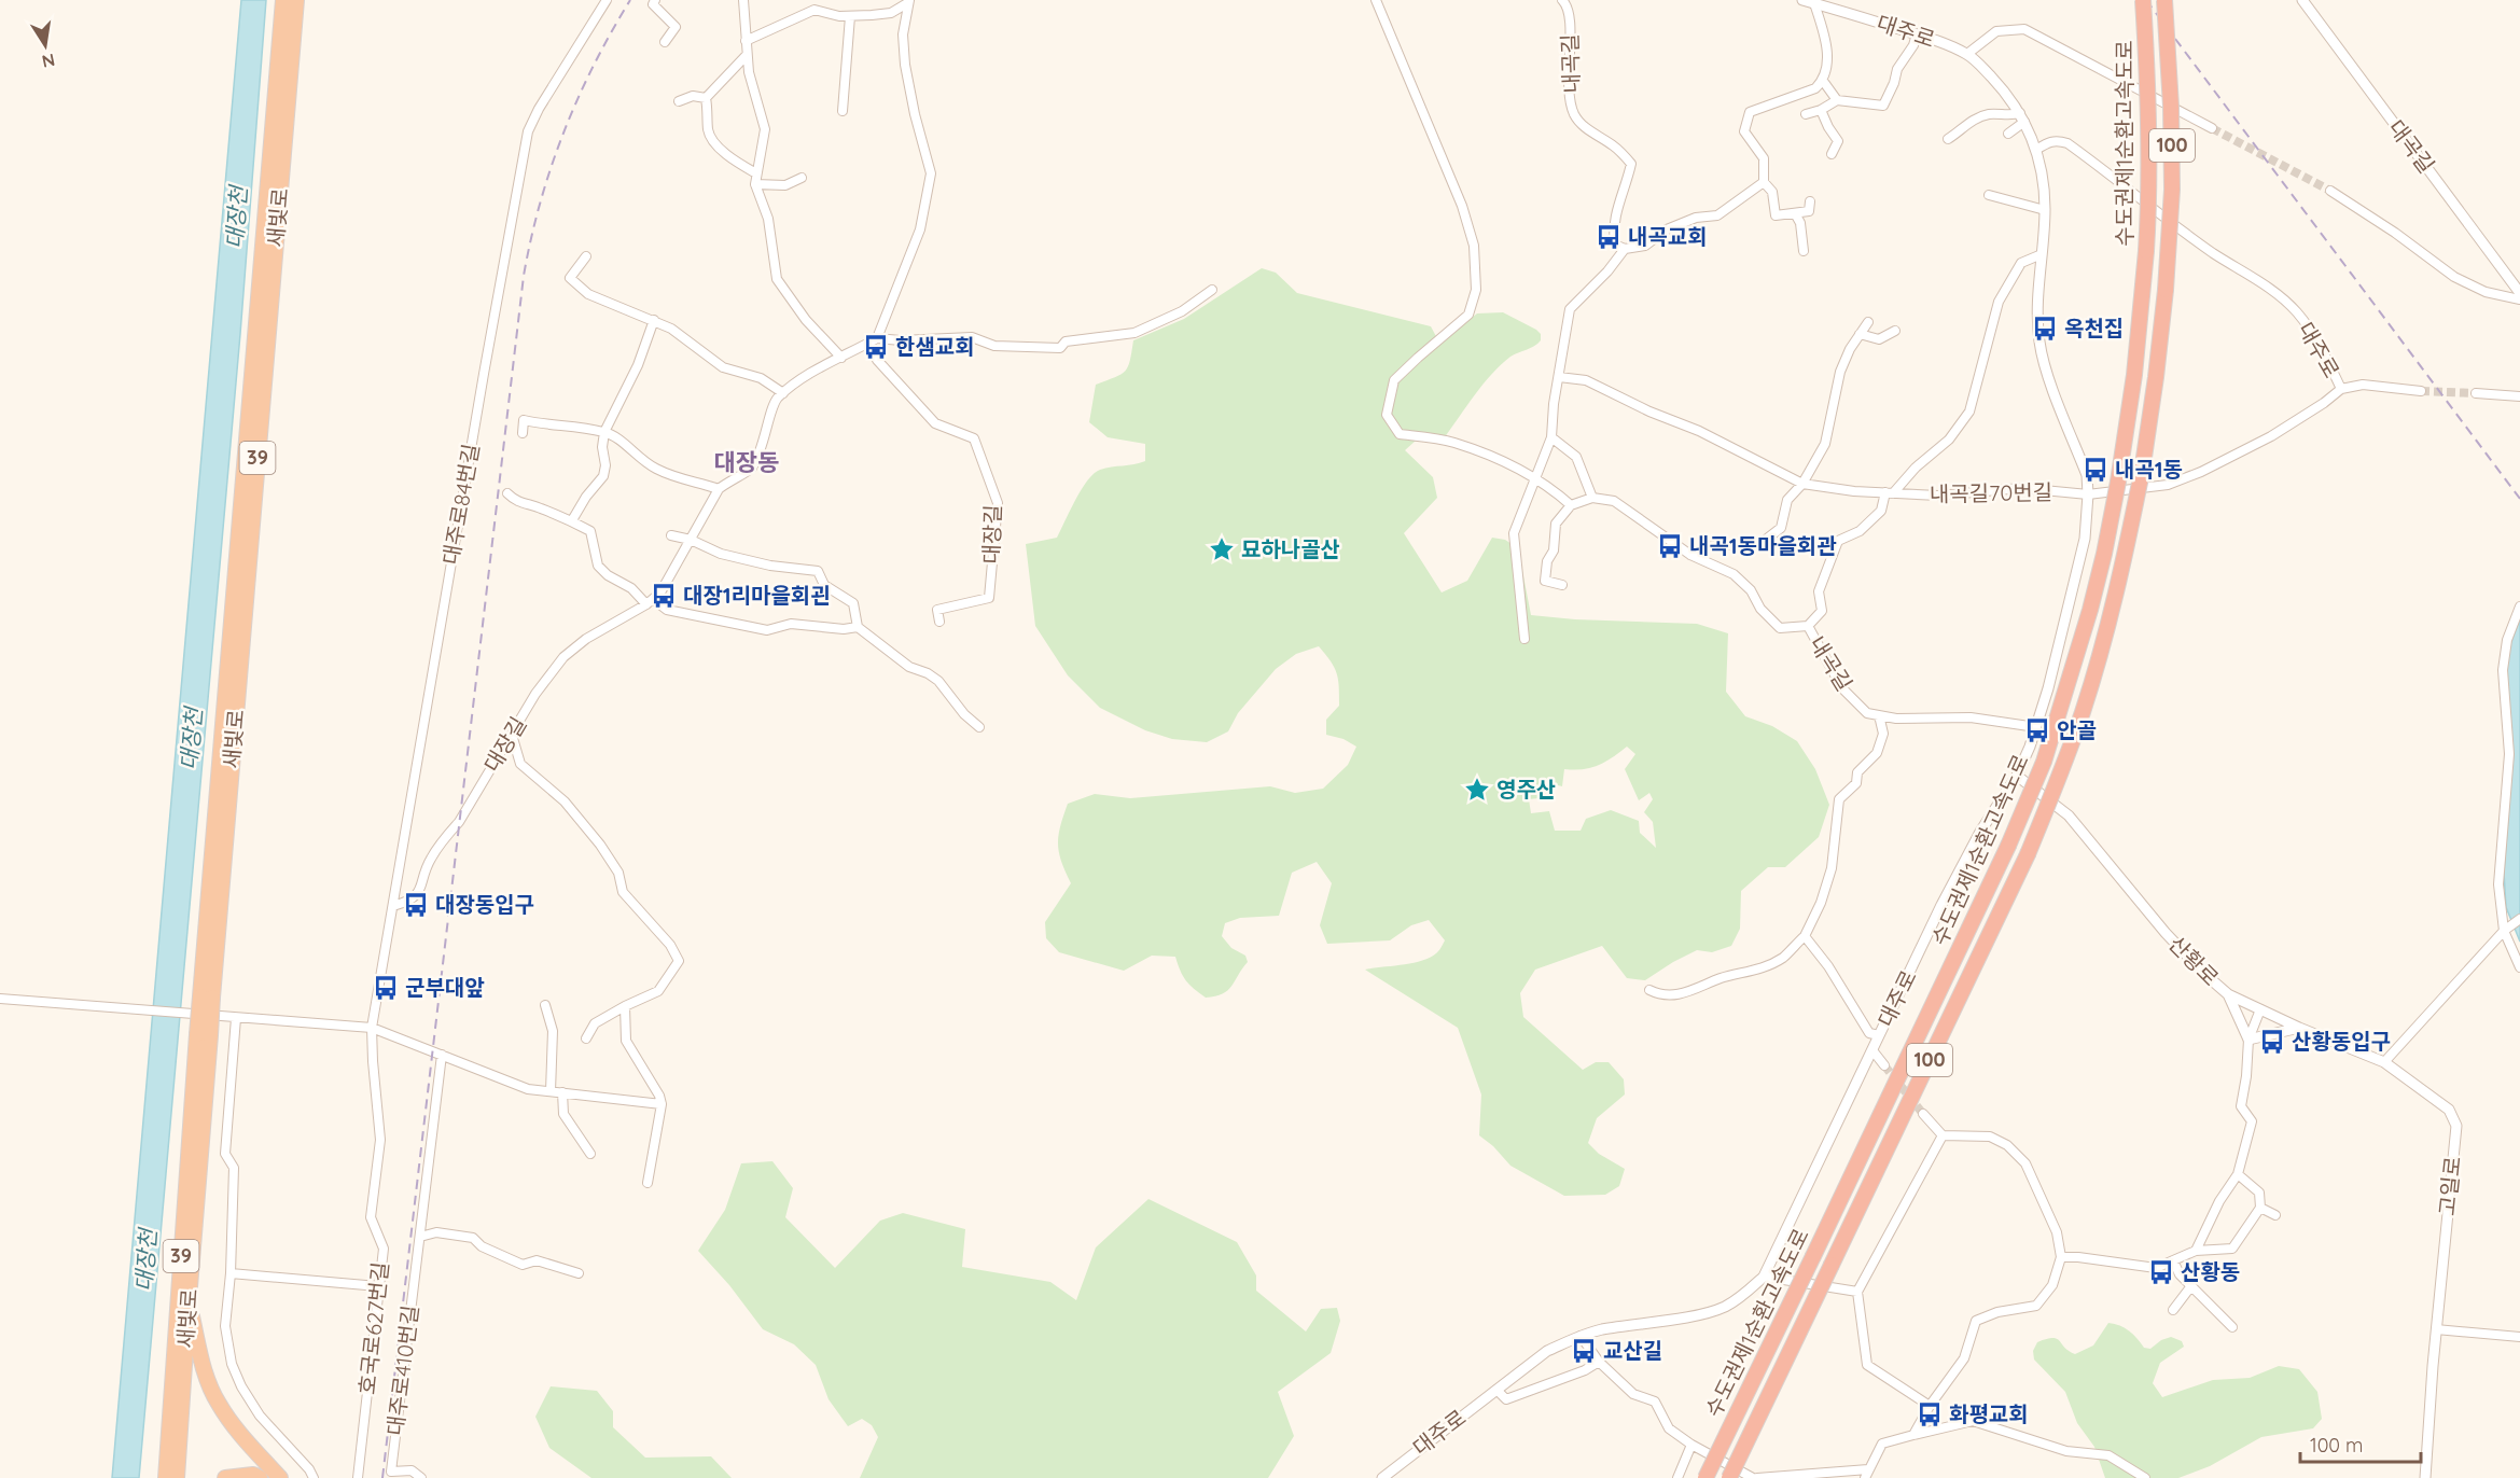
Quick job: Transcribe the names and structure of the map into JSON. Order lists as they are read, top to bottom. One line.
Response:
{"streets":{"highway":["수도권제1순환고속도로","100","새빛로","39"],"street":["대주로","내곡길","대곡길","내곡길70번길","대주로84번길","대장길","산황로","고일로","호국로627번길","대주로410번길"]},"crossings":[["대주로","내곡길"],["대주로","내곡길70번길"],["대주로","산황로"],["대주로84번길","대장길"],["대주로84번길","호국로627번길"],["산황로","고일로"]],"districts":["대장동"],"water":["대장천"],"places":{"bus stop":["내곡교회","옥천집","한샘교회","내곡1동","내곡1동마을회관","대장1리마을회괸","안골","대장동입구","군부대앞","산황동입구","산황동","교산길","화평교회"],"place":["묘하나골산","영주산"]},"scale_bar":"100 m","north":"bottom"}
